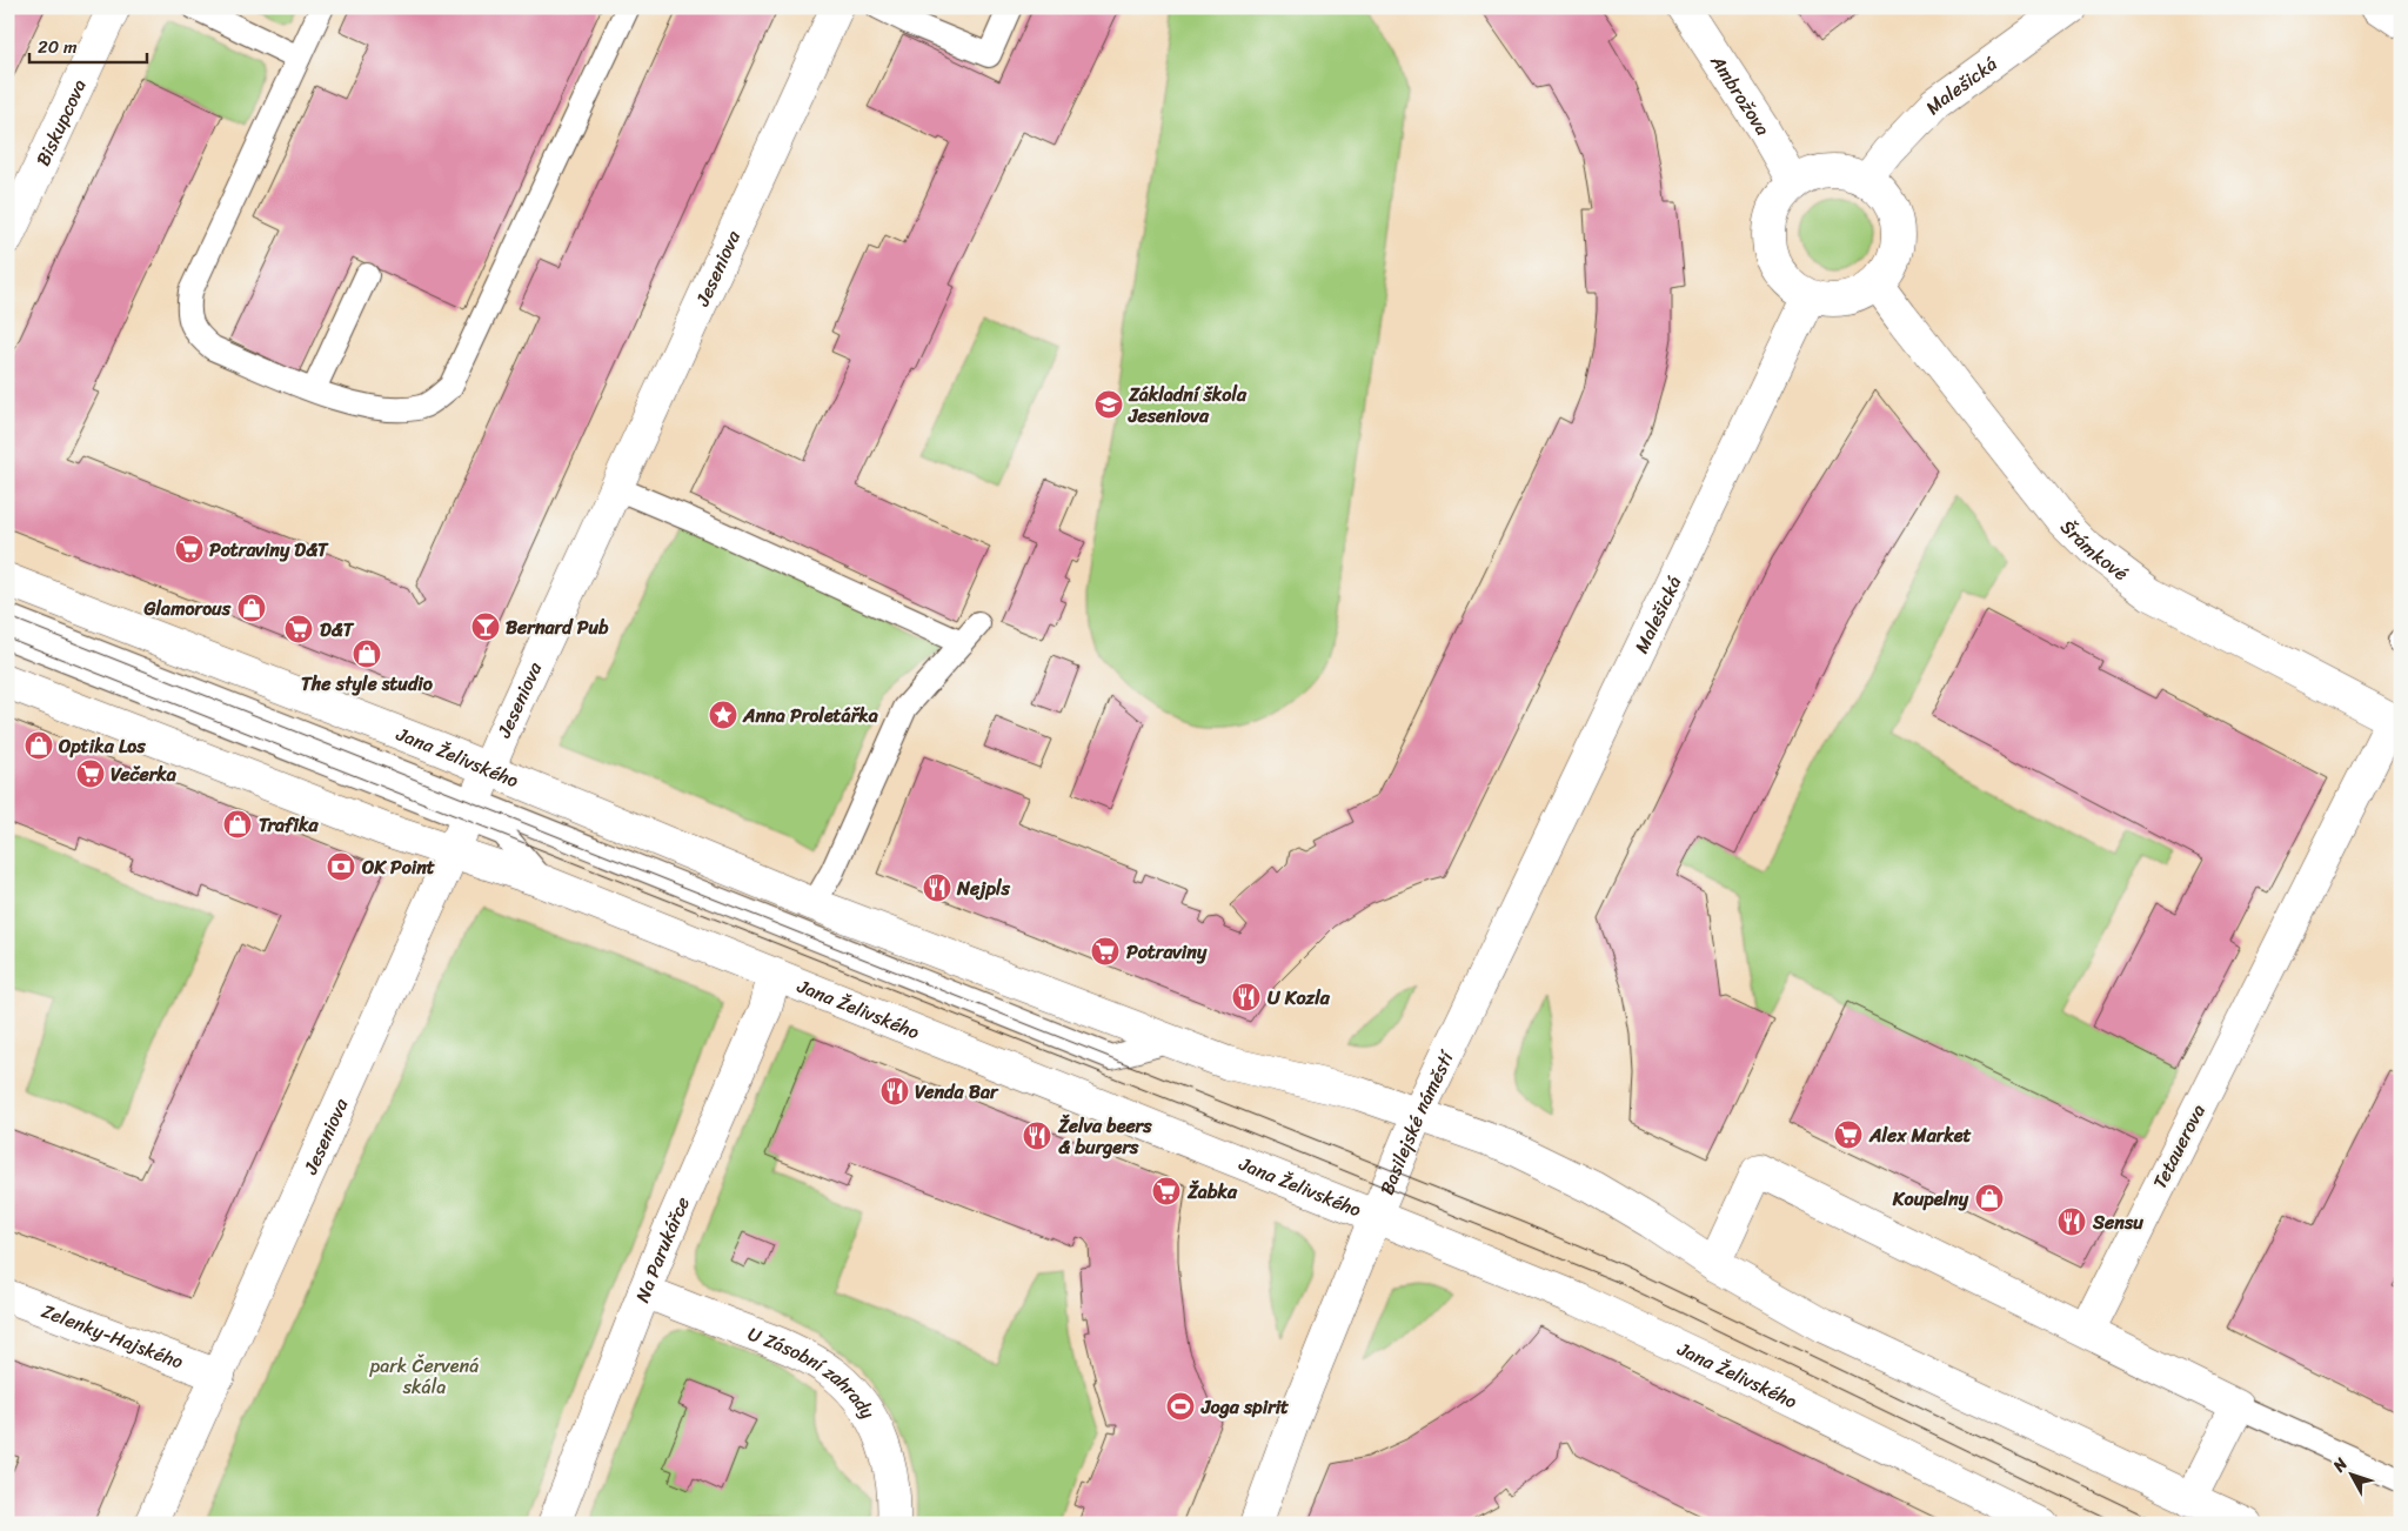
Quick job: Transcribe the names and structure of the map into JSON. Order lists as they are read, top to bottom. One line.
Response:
{"streets":{"street":["Malešická","Ambrožova","Biskupcova","Jeseniova","Šrámkové","Jana Želivského","Basilejské náměstí","Tetauerova","Na Parukářce","Zelenky-Hajského","U Zásobní zahrady"]},"crossings":[["Malešická","Ambrožova"],["Malešická","Šrámkové"],["Malešická","Basilejské náměstí"],["Ambrožova","Šrámkové"],["Jeseniova","Jana Želivského"],["Jeseniova","Zelenky-Hajského"],["Šrámkové","Tetauerova"],["Jana Želivského","Basilejské náměstí"],["Jana Želivského","Na Parukářce"],["Na Parukářce","U Zásobní zahrady"]],"parks":["park Červená skála"],"places":{"school or university":["Základní škola Jeseniova"],"supermarket":["Potraviny D&T","D&T","Večerka","Potraviny","Alex Market","Žabka"],"shop":["Glamorous","The style studio","Optika Los","Trafika","Koupelny"],"bar":["Bernard Pub"],"place":["Anna Proletářka"],"bank":["OK Point"],"restaurant":["Nejpls","U Kozla","Venda Bar","Želva beers & burgers","Sensu"],"sports":["Joga spirit"]},"scale_bar":"20 m","north":"top left"}
